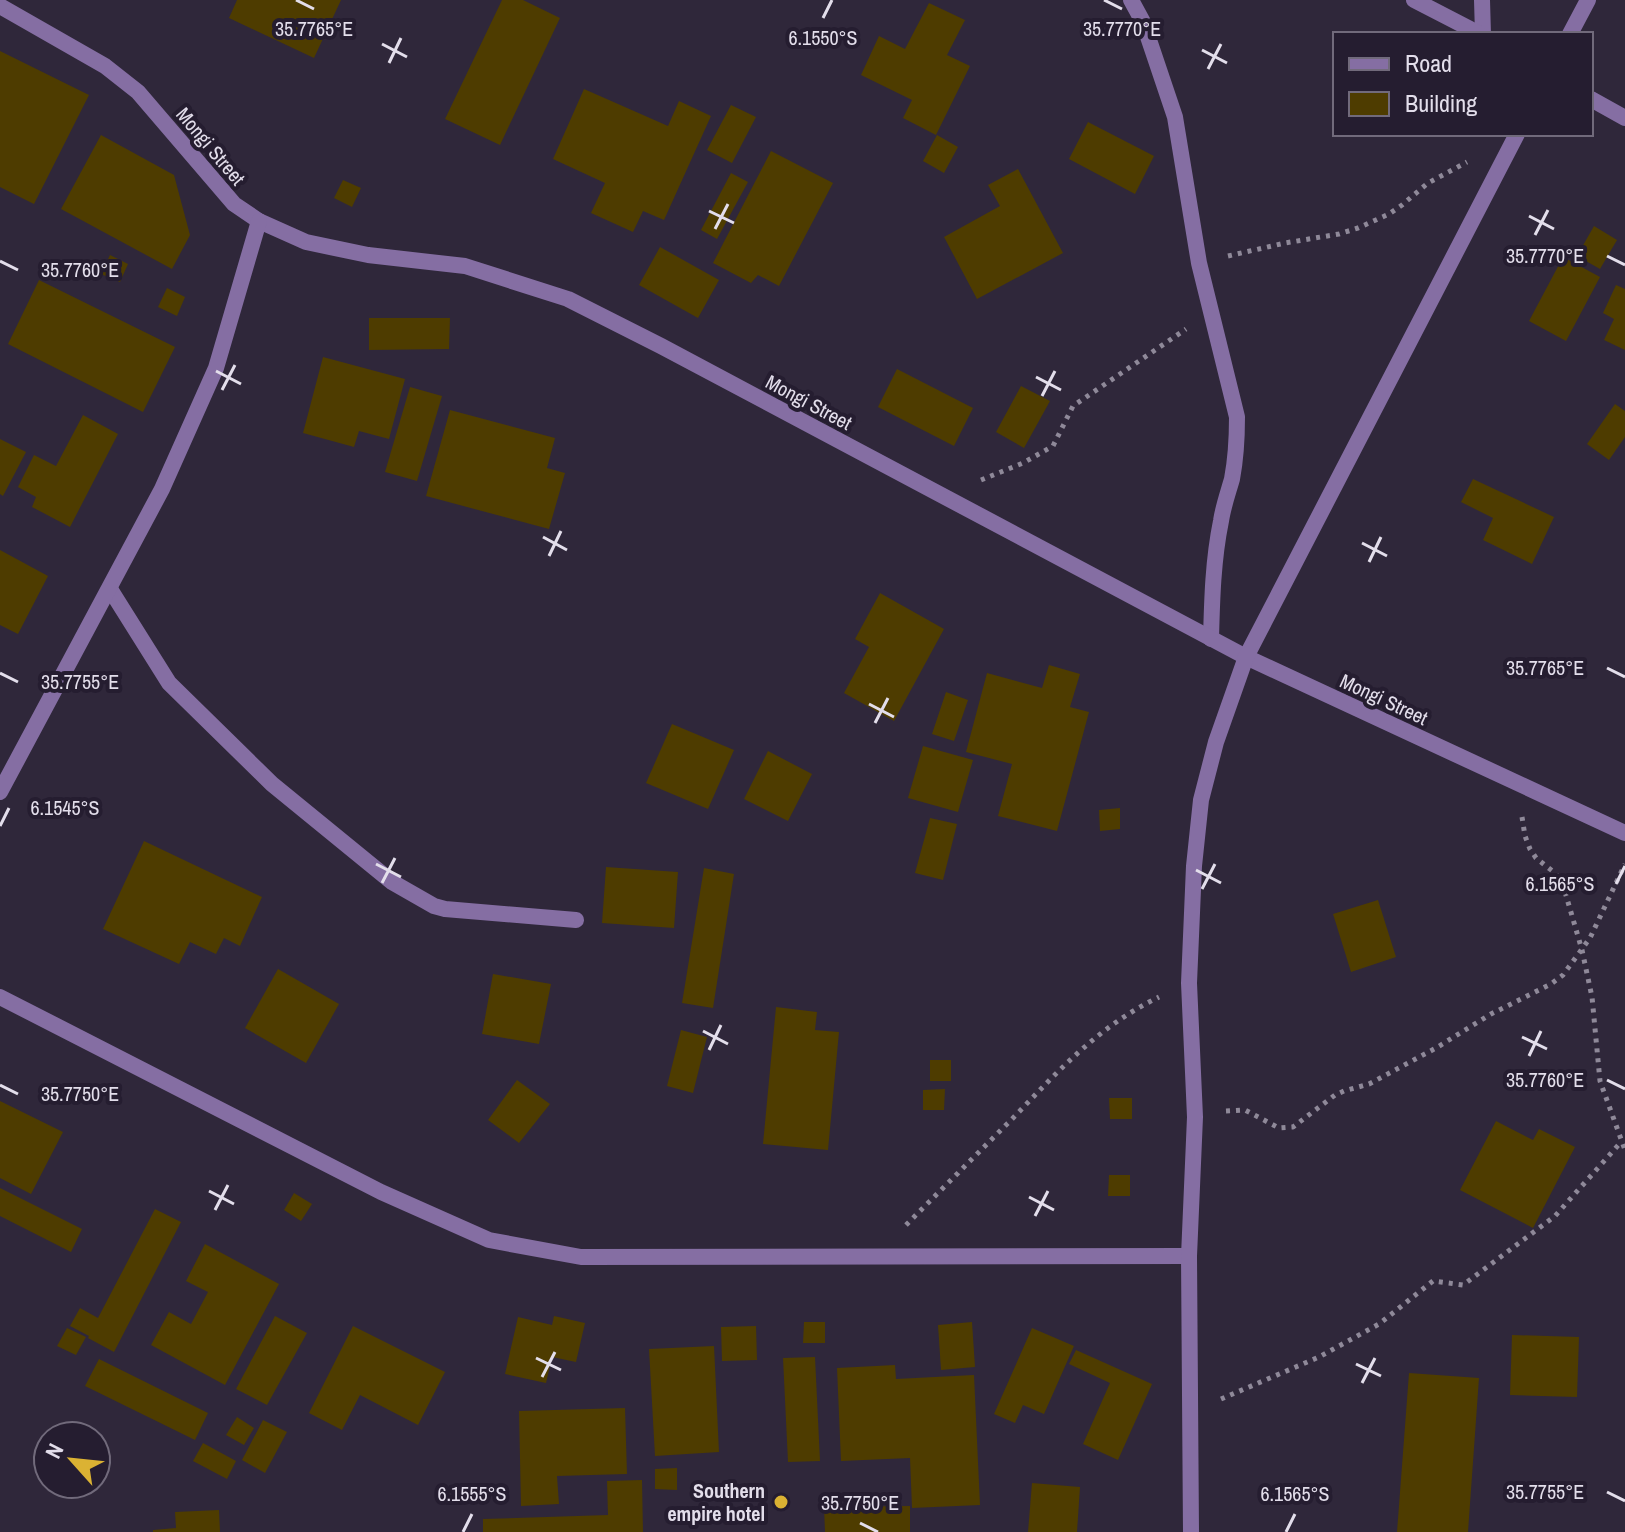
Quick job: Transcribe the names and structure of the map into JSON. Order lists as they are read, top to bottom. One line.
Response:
{"streets":{"street":["Mongi Street"]},"places":["Southern empire hotel"],"legend":["Road","Building"],"north":"top left","coordinates":["35.7765°E","35.7770°E","6.1550°S","35.7760°E","35.7755°E","6.1545°S","6.1565°S","35.7750°E","6.1555°S"]}
